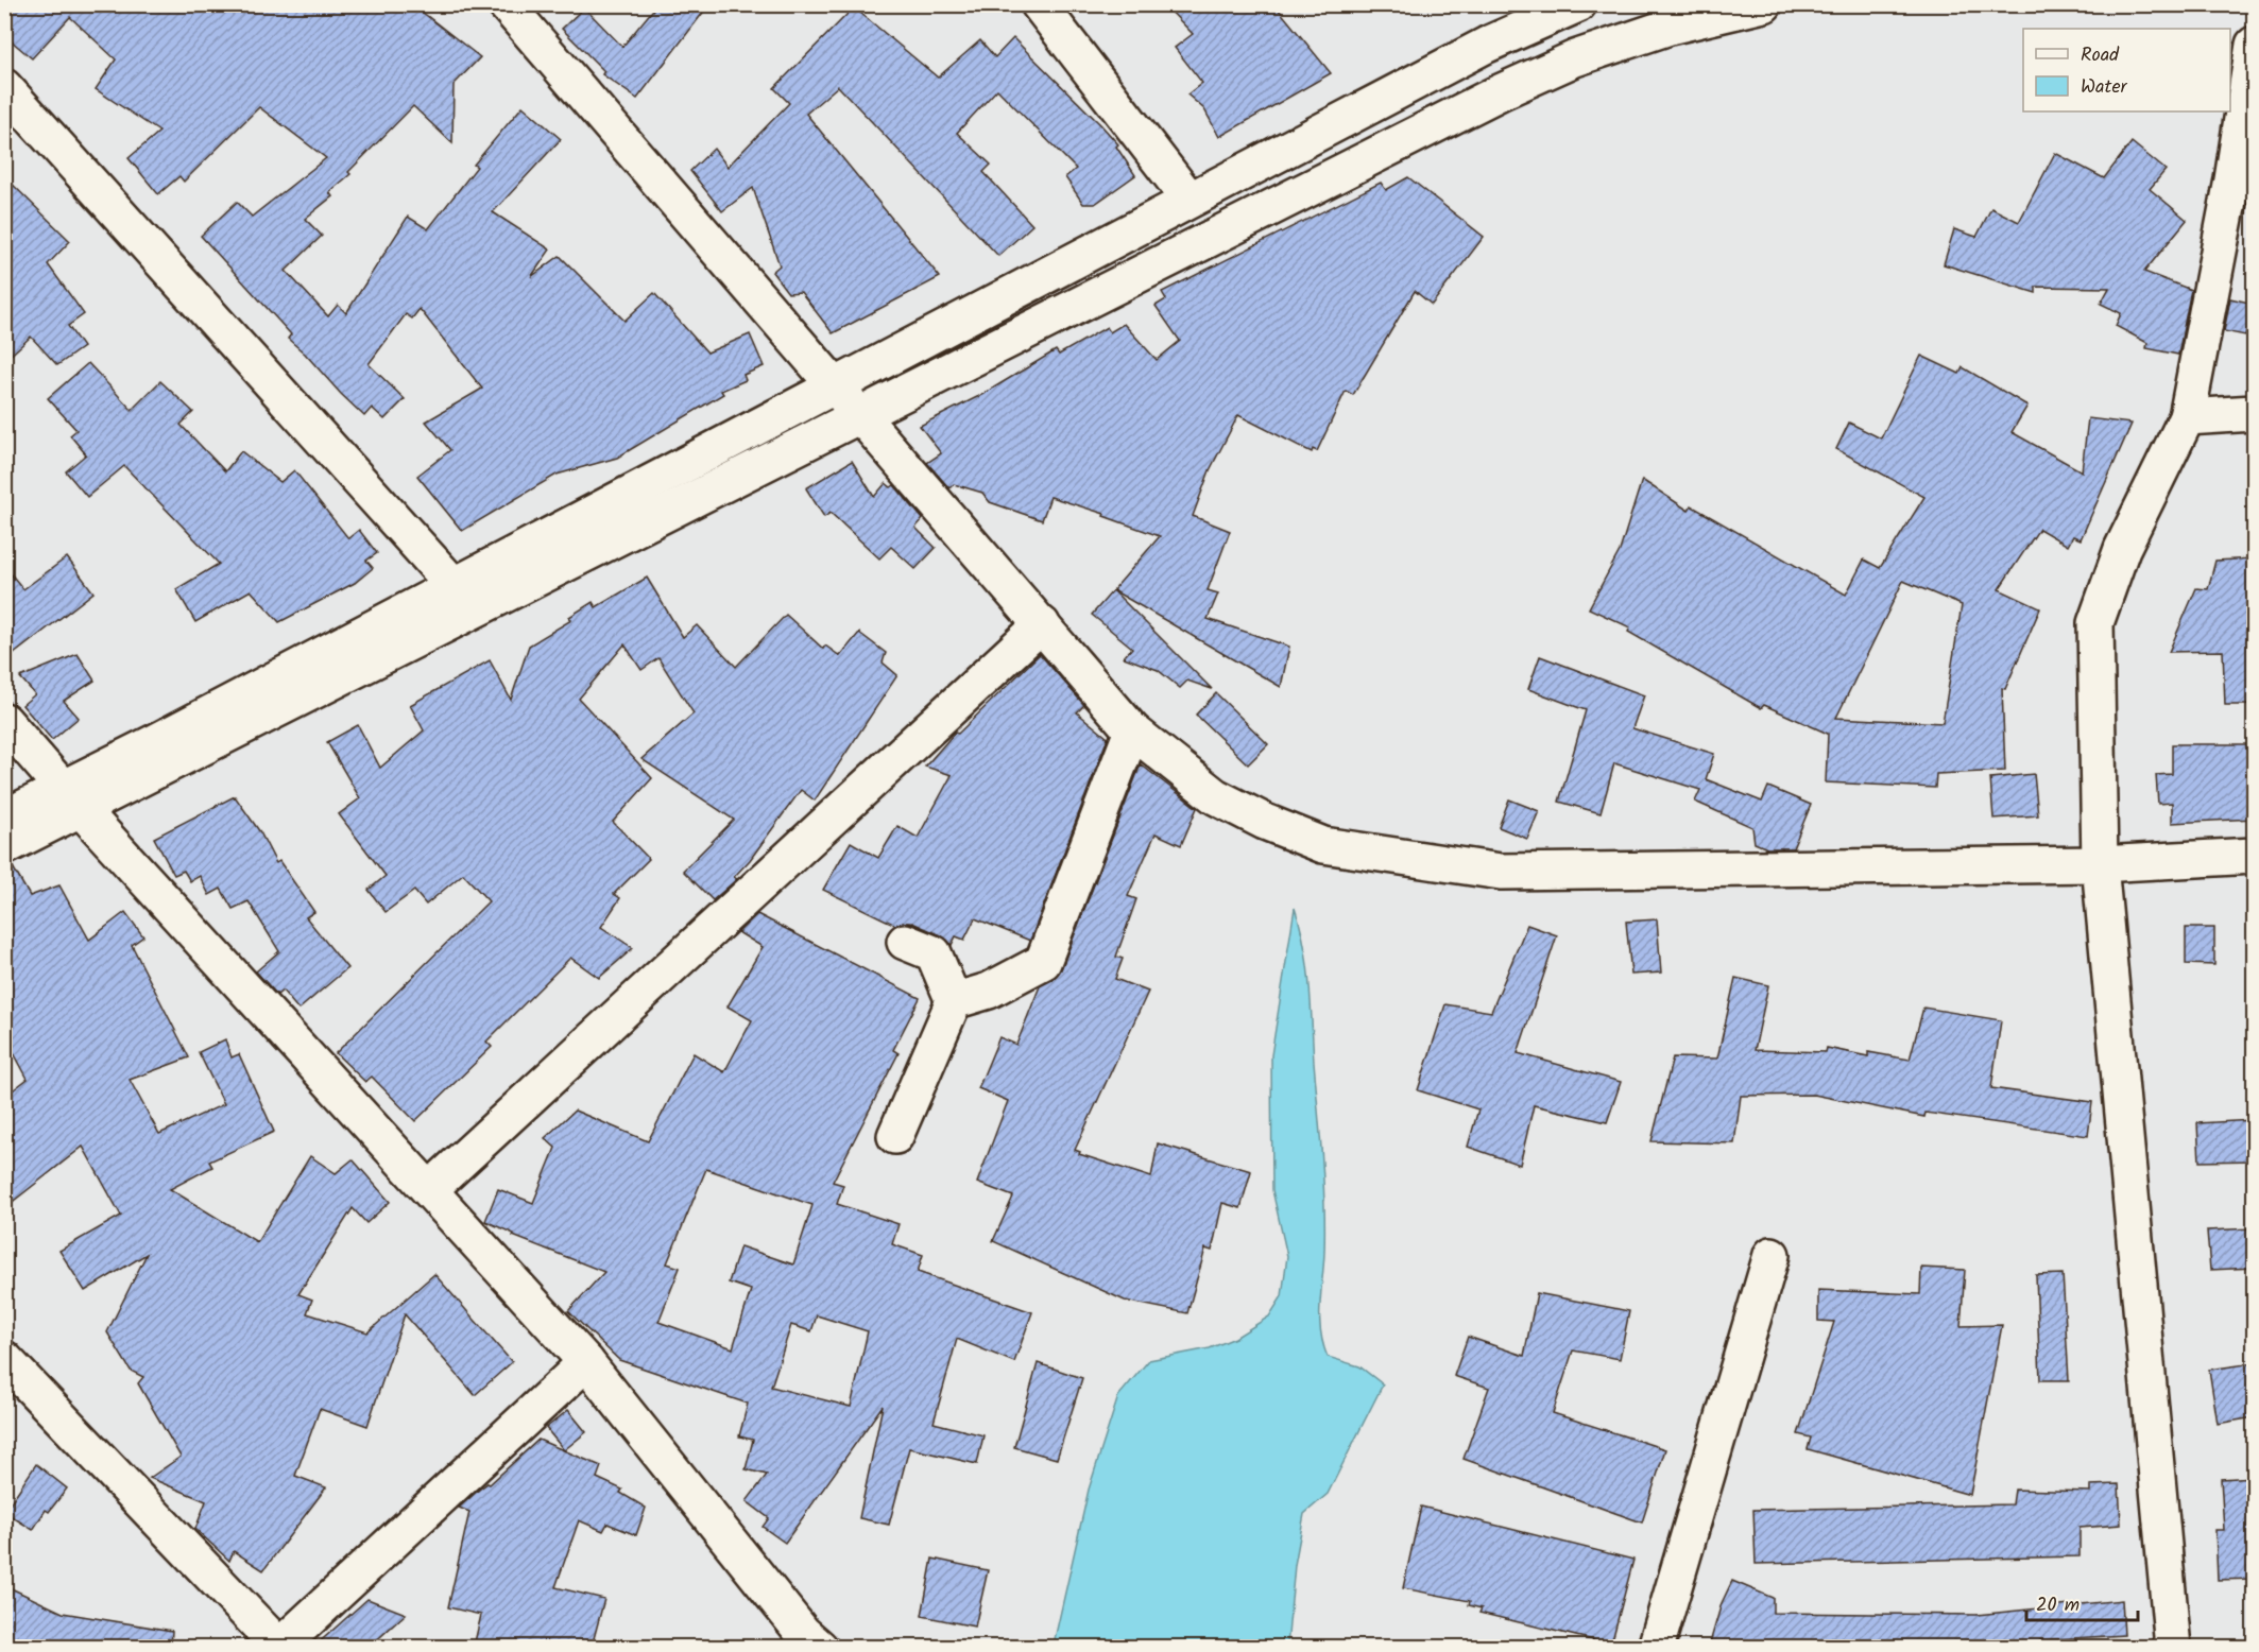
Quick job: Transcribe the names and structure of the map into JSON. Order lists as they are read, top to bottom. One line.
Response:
{"legend":["Road","Water"],"scale_bar":"20 m"}
